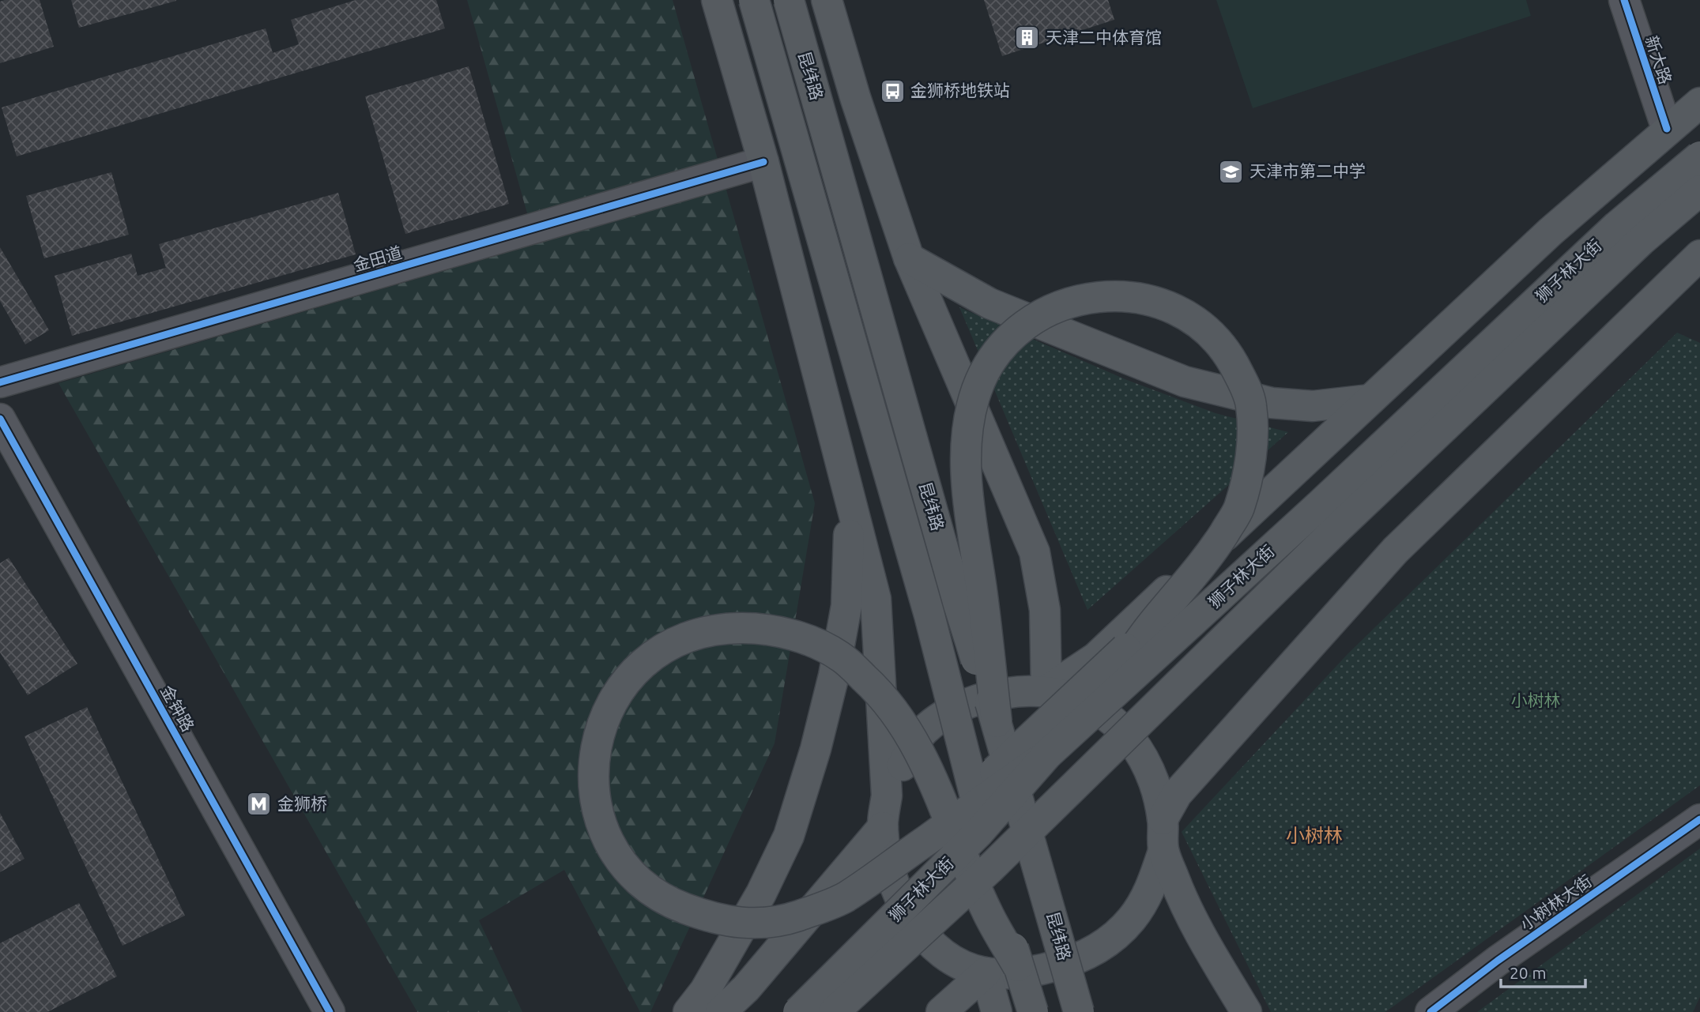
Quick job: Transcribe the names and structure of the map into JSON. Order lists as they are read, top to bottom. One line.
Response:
{"streets":{"main road":["昆纬路","狮子林大街"],"street":["新大路","金田道","金钟路","小树林大街"]},"districts":["小树林"],"parks":["小树林"],"places":{"building":["天津二中体育馆"],"bus stop":["金狮桥地铁站"],"school or university":["天津市第二中学"],"metro station":["金狮桥"]},"scale_bar":"20 m"}
